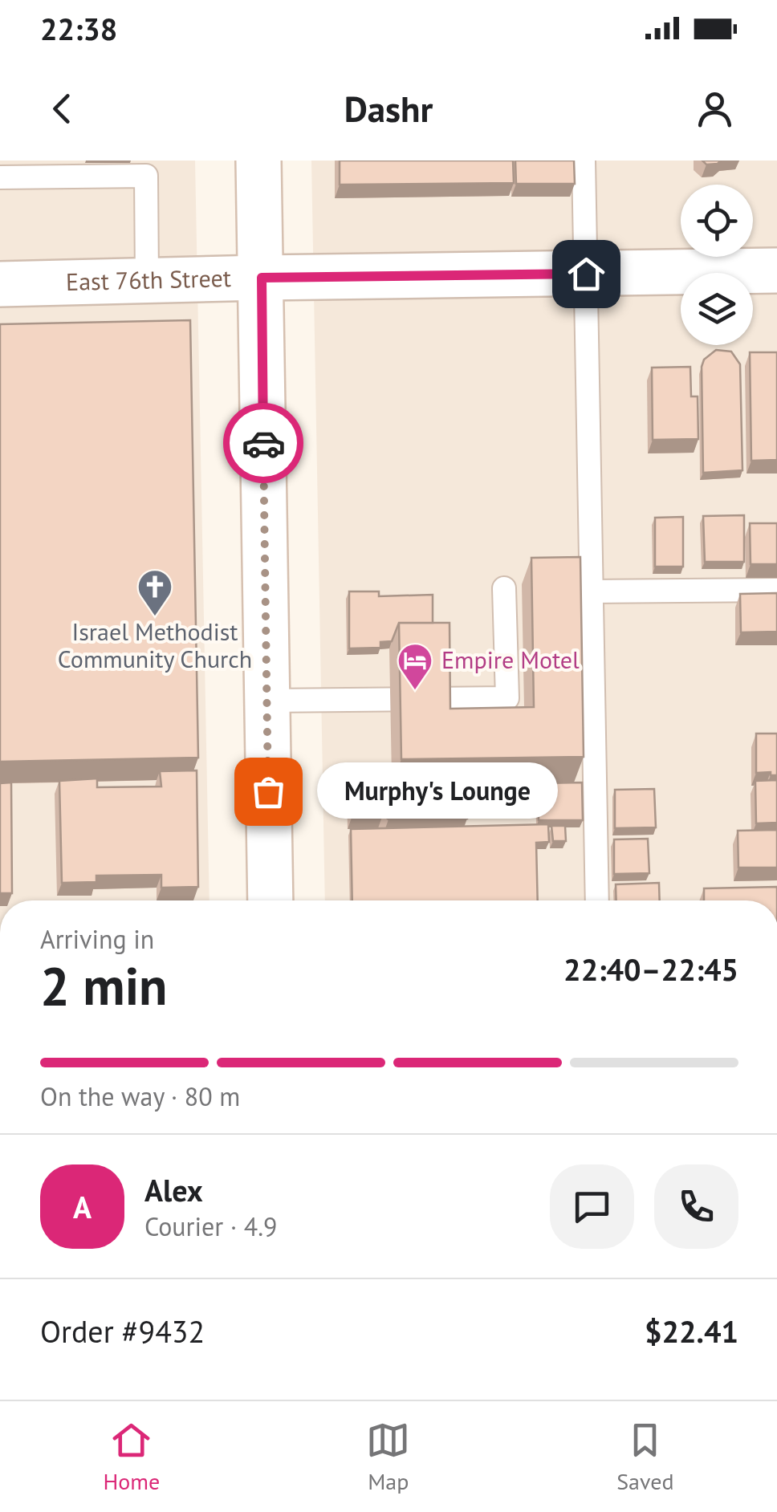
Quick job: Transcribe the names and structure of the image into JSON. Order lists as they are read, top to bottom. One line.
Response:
{"streets":{"street":["East 76th Street"]},"places":{"church":["Israel Methodist Community Church"],"hotel":["Empire Motel"],"other":["Murphy's Lounge"]},"page":{"status":"22:38","header":"Dashr","bubble":"Murphy's Lounge","heading":["2 min","Arriving in","22:40–22:45"],"panel":["Alex","Courier · 4.9","Order #9432","$22.41"],"bar":"On the way · 80 m","round":"A","tabs":["Home","Map","Saved"]}}
